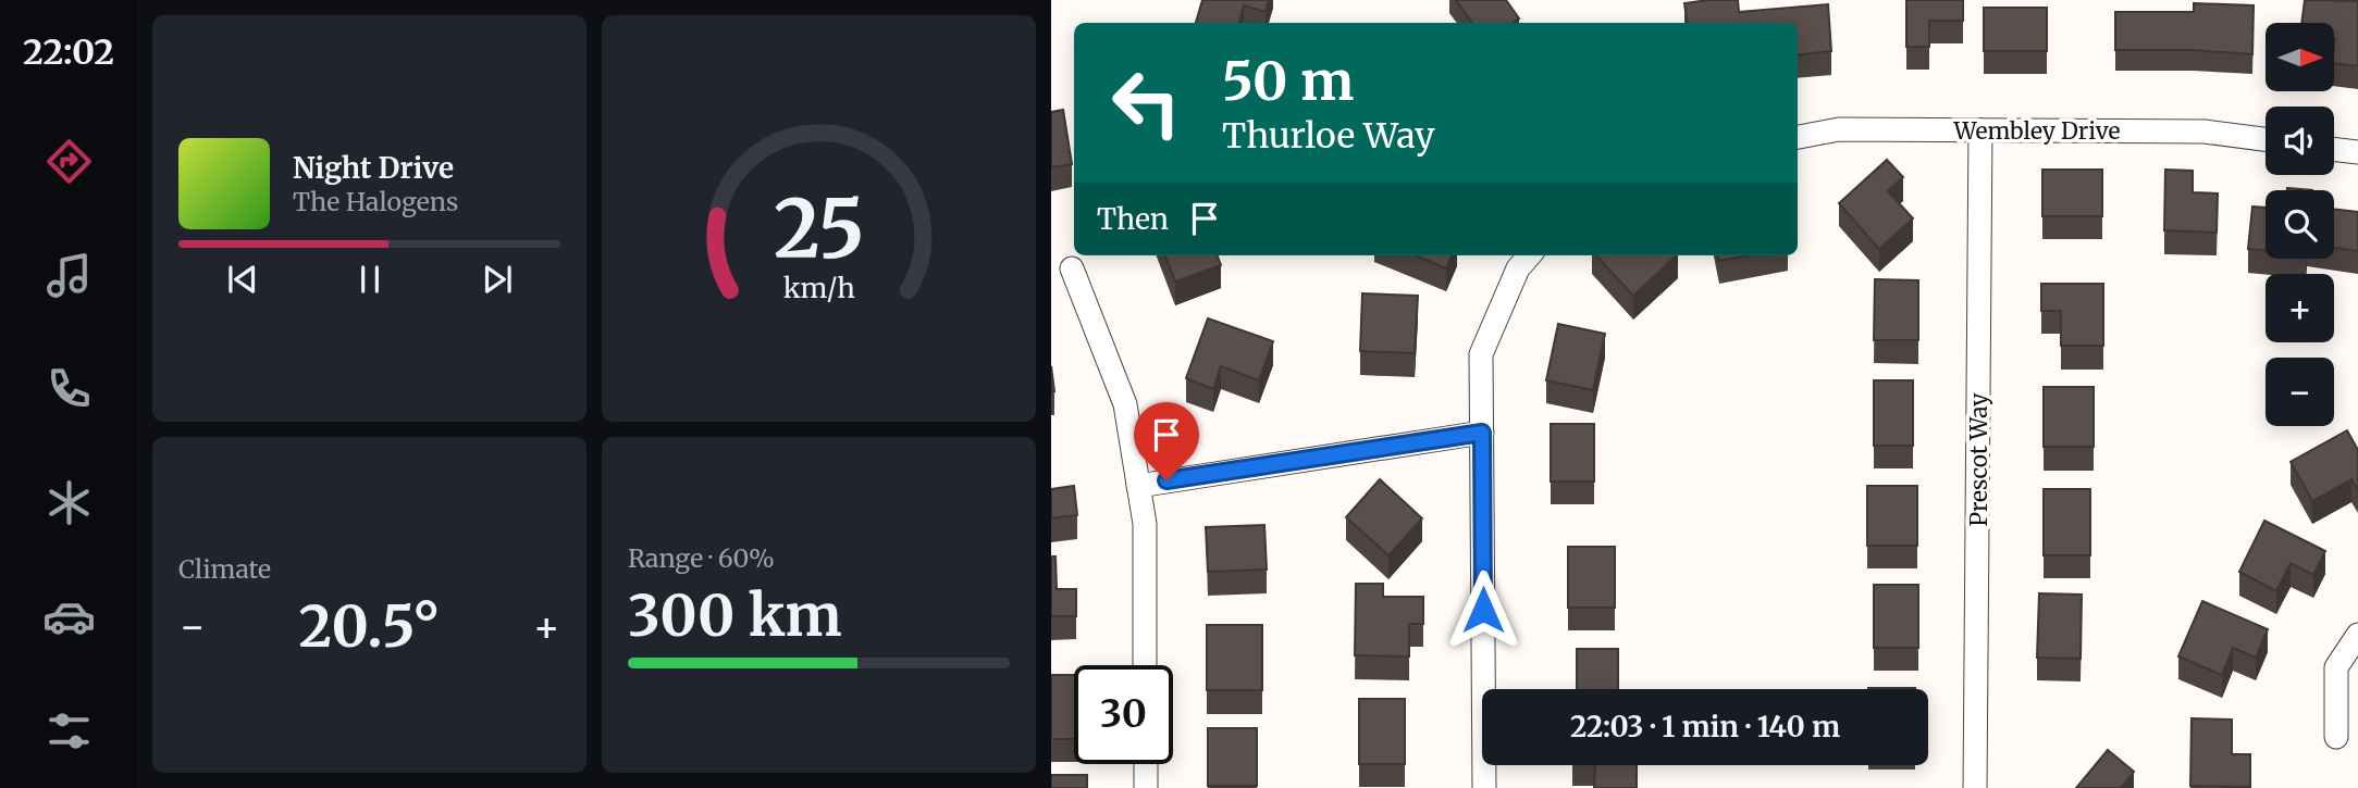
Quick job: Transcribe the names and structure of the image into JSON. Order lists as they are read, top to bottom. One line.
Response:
{"streets":{"street":["Wembley Drive","Prescot Way"]},"crossings":[["Wembley Drive","Prescot Way"]],"north":"right","page":{"tabs":"22:02","map_buttons":["+","−"],"turn":["50 m","Thurloe Way"],"song":["Night Drive","The Halogens"],"then":"Then","tile":["Climate",["Range · 60%","300 km"]],"heat":["−","20.5°","+"],"limit":"30","trip":"22:03 · 1 min · 140 m","gauge":["25","km/h"]}}
